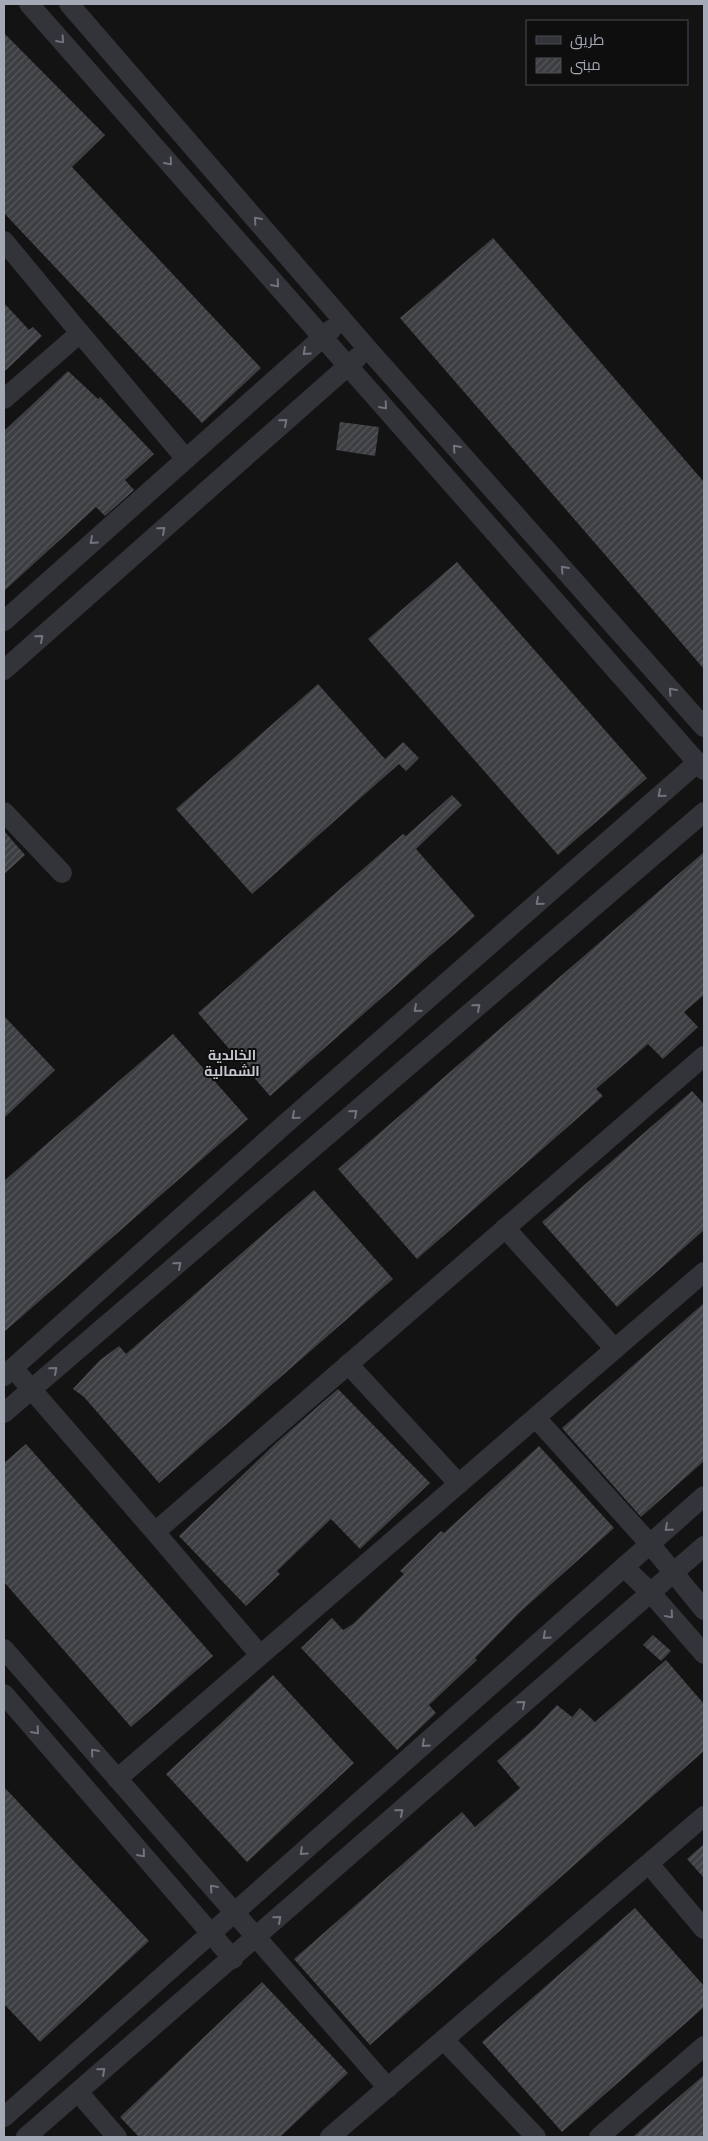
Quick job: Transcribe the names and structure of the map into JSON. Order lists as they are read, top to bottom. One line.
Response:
{"districts":["الخالدية الشمالية"],"legend":["طريق","مبنى"]}
